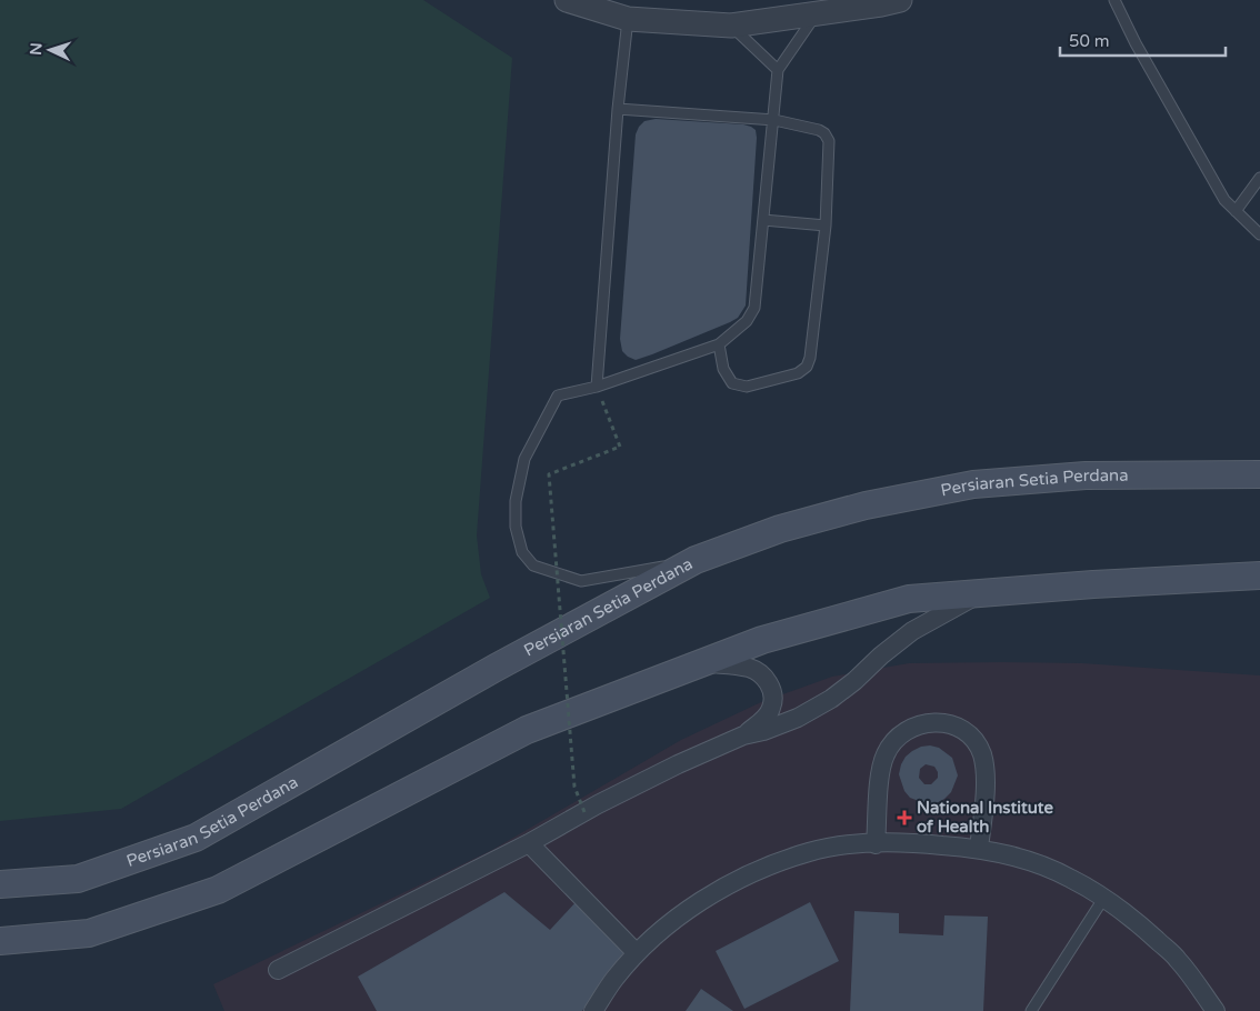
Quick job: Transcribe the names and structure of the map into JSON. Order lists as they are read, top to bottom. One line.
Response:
{"streets":{"main road":["Persiaran Setia Perdana"]},"places":{"health":["National Institute of Health"]},"scale_bar":"50 m","north":"left"}
